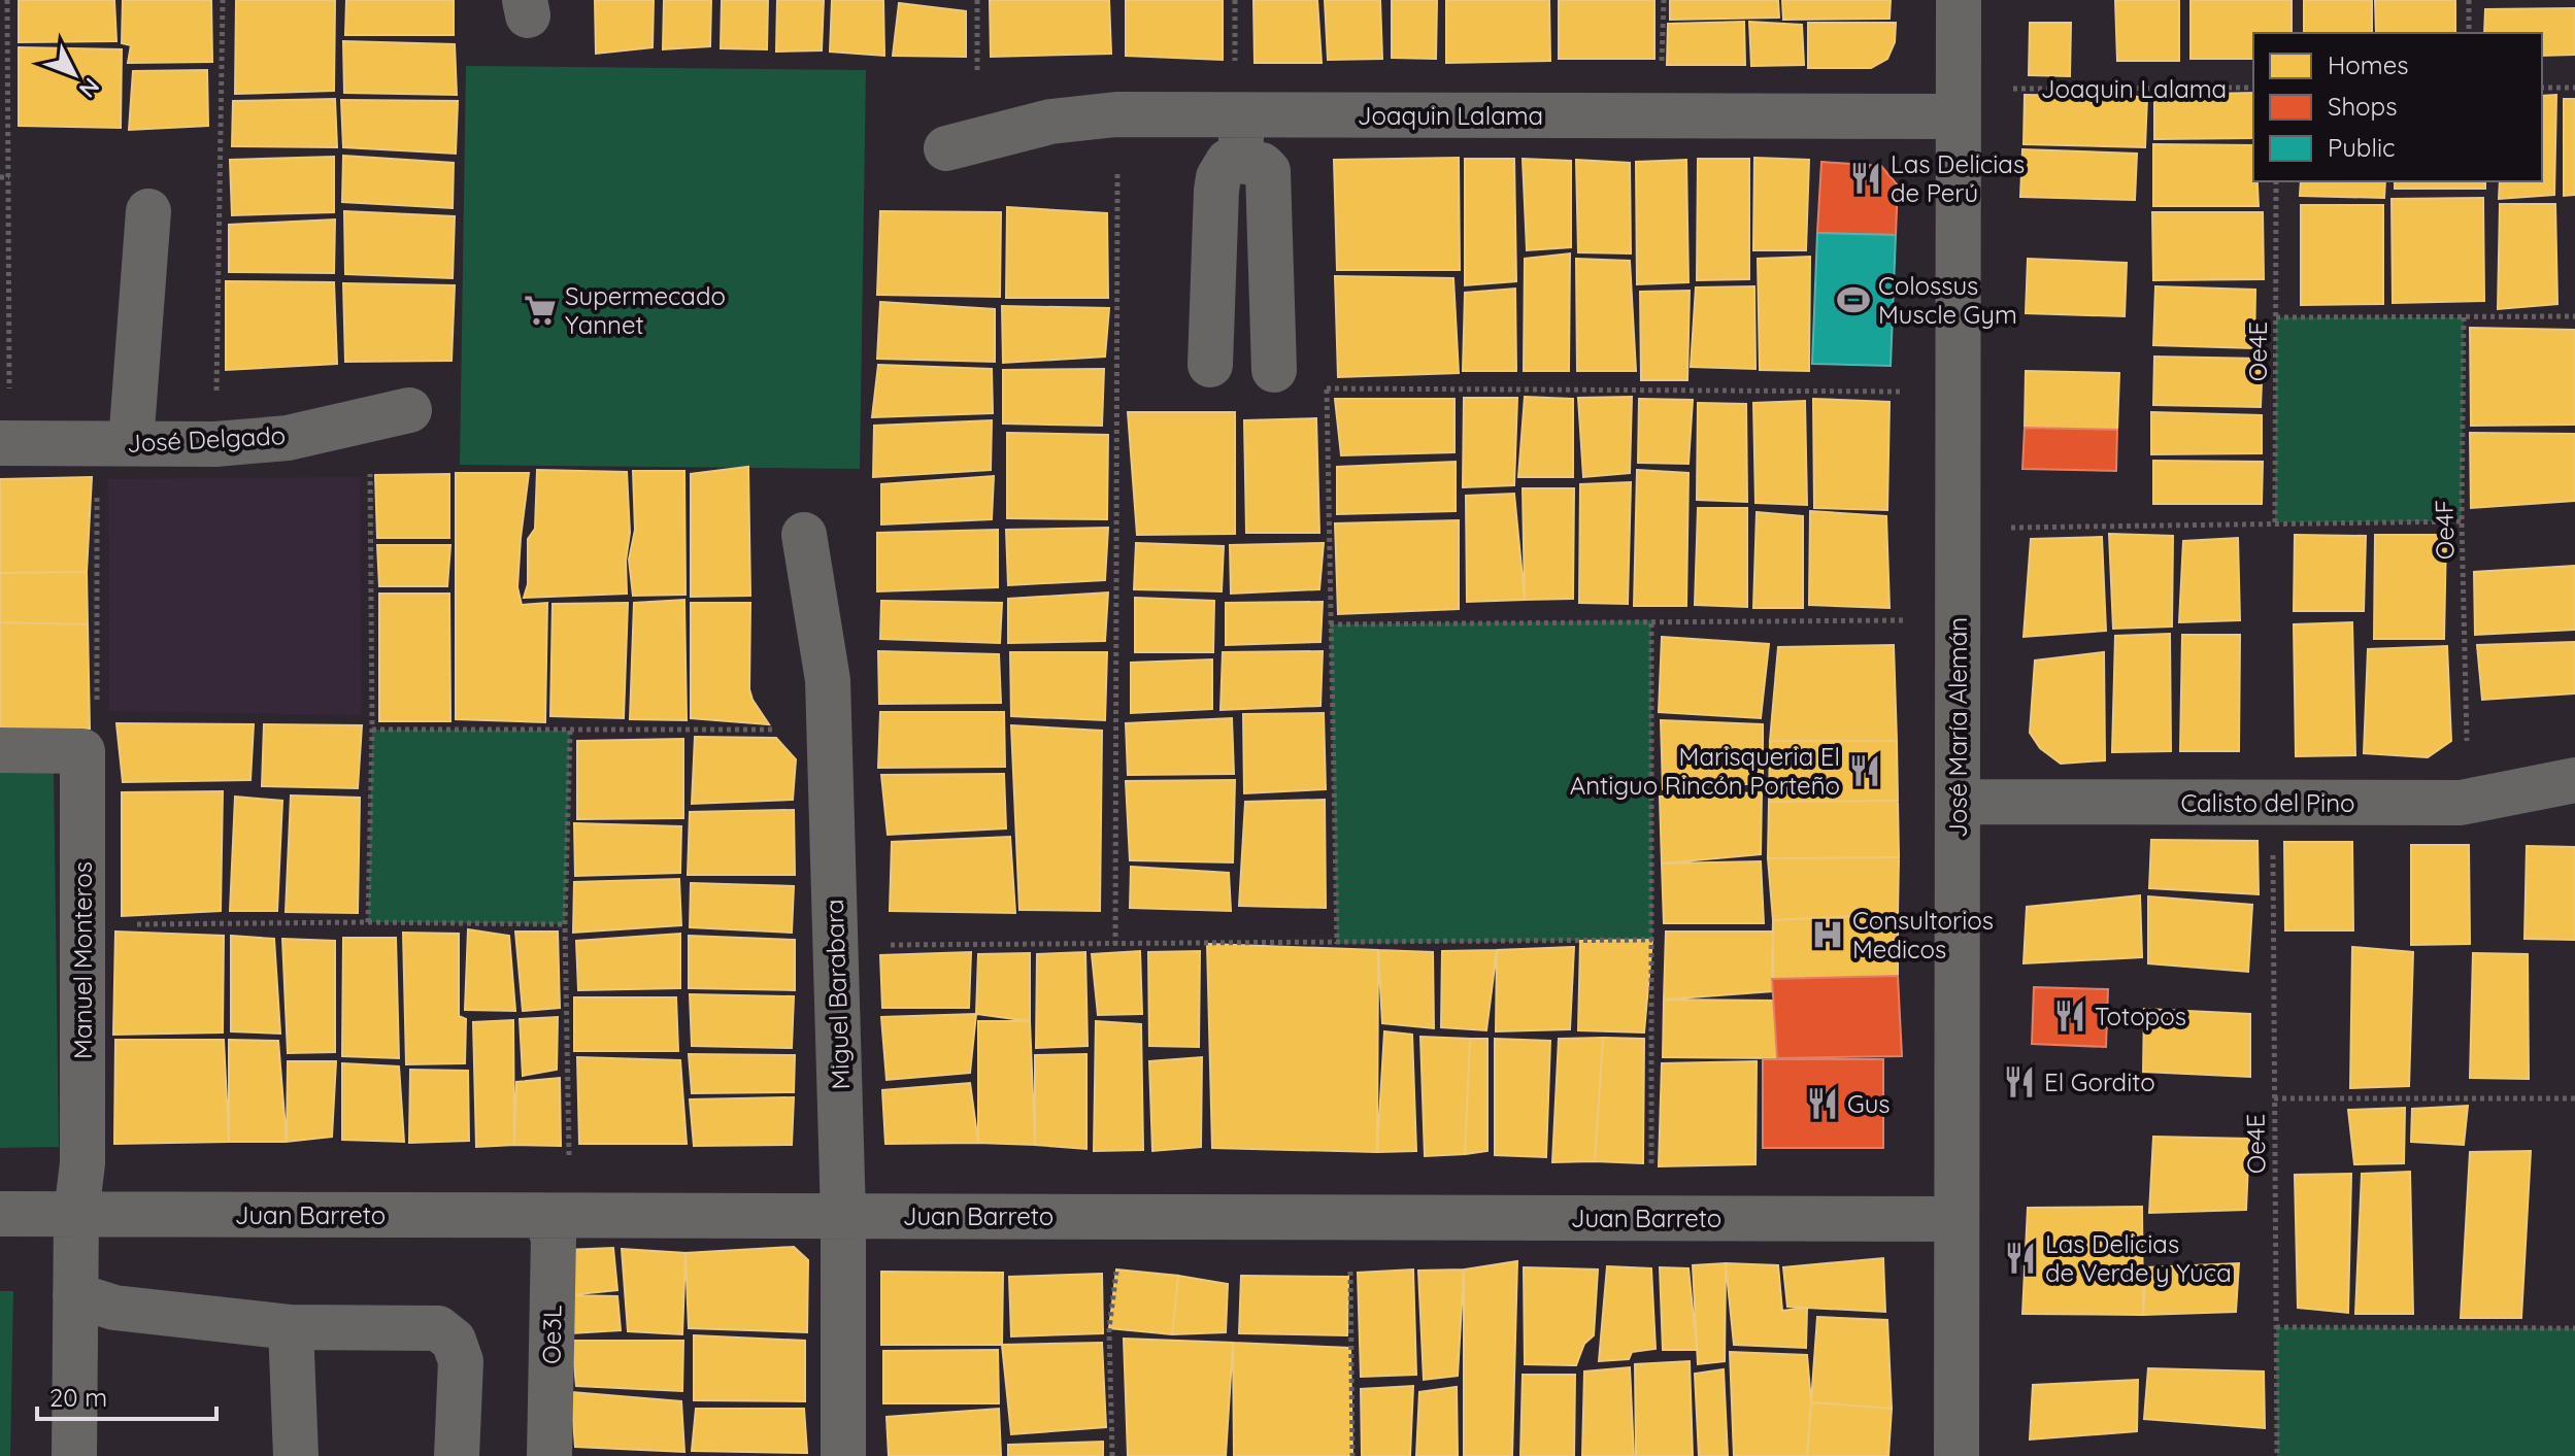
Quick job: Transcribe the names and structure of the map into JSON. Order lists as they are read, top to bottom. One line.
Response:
{"streets":{"street":["Joaquin Lalama","José Delgado","José María Alemán","Calisto del Pino","Manuel Monteros","Miguel Barabara","Juan Barreto","Oe3L"],"path":["Oe4E","Oe4F"]},"crossings":[["Joaquin Lalama","José María Alemán"],["José María Alemán","Calisto del Pino"],["José María Alemán","Juan Barreto"],["Manuel Monteros","Juan Barreto"],["Miguel Barabara","Juan Barreto"],["Juan Barreto","Oe3L"]],"places":{"restaurant":["Las Delicias de Perú","Marisqueria El Antiguo Rincón Porteño","Totopos","El Gordito","Gus","Las Delicias de Verde y Yuca"],"sports":["Colossus Muscle Gym"],"supermarket":["Supermecado Yannet"],"hospital":["Consultorios Medicos"]},"legend":["Homes","Shops","Public"],"scale_bar":"20 m","north":"bottom right"}
